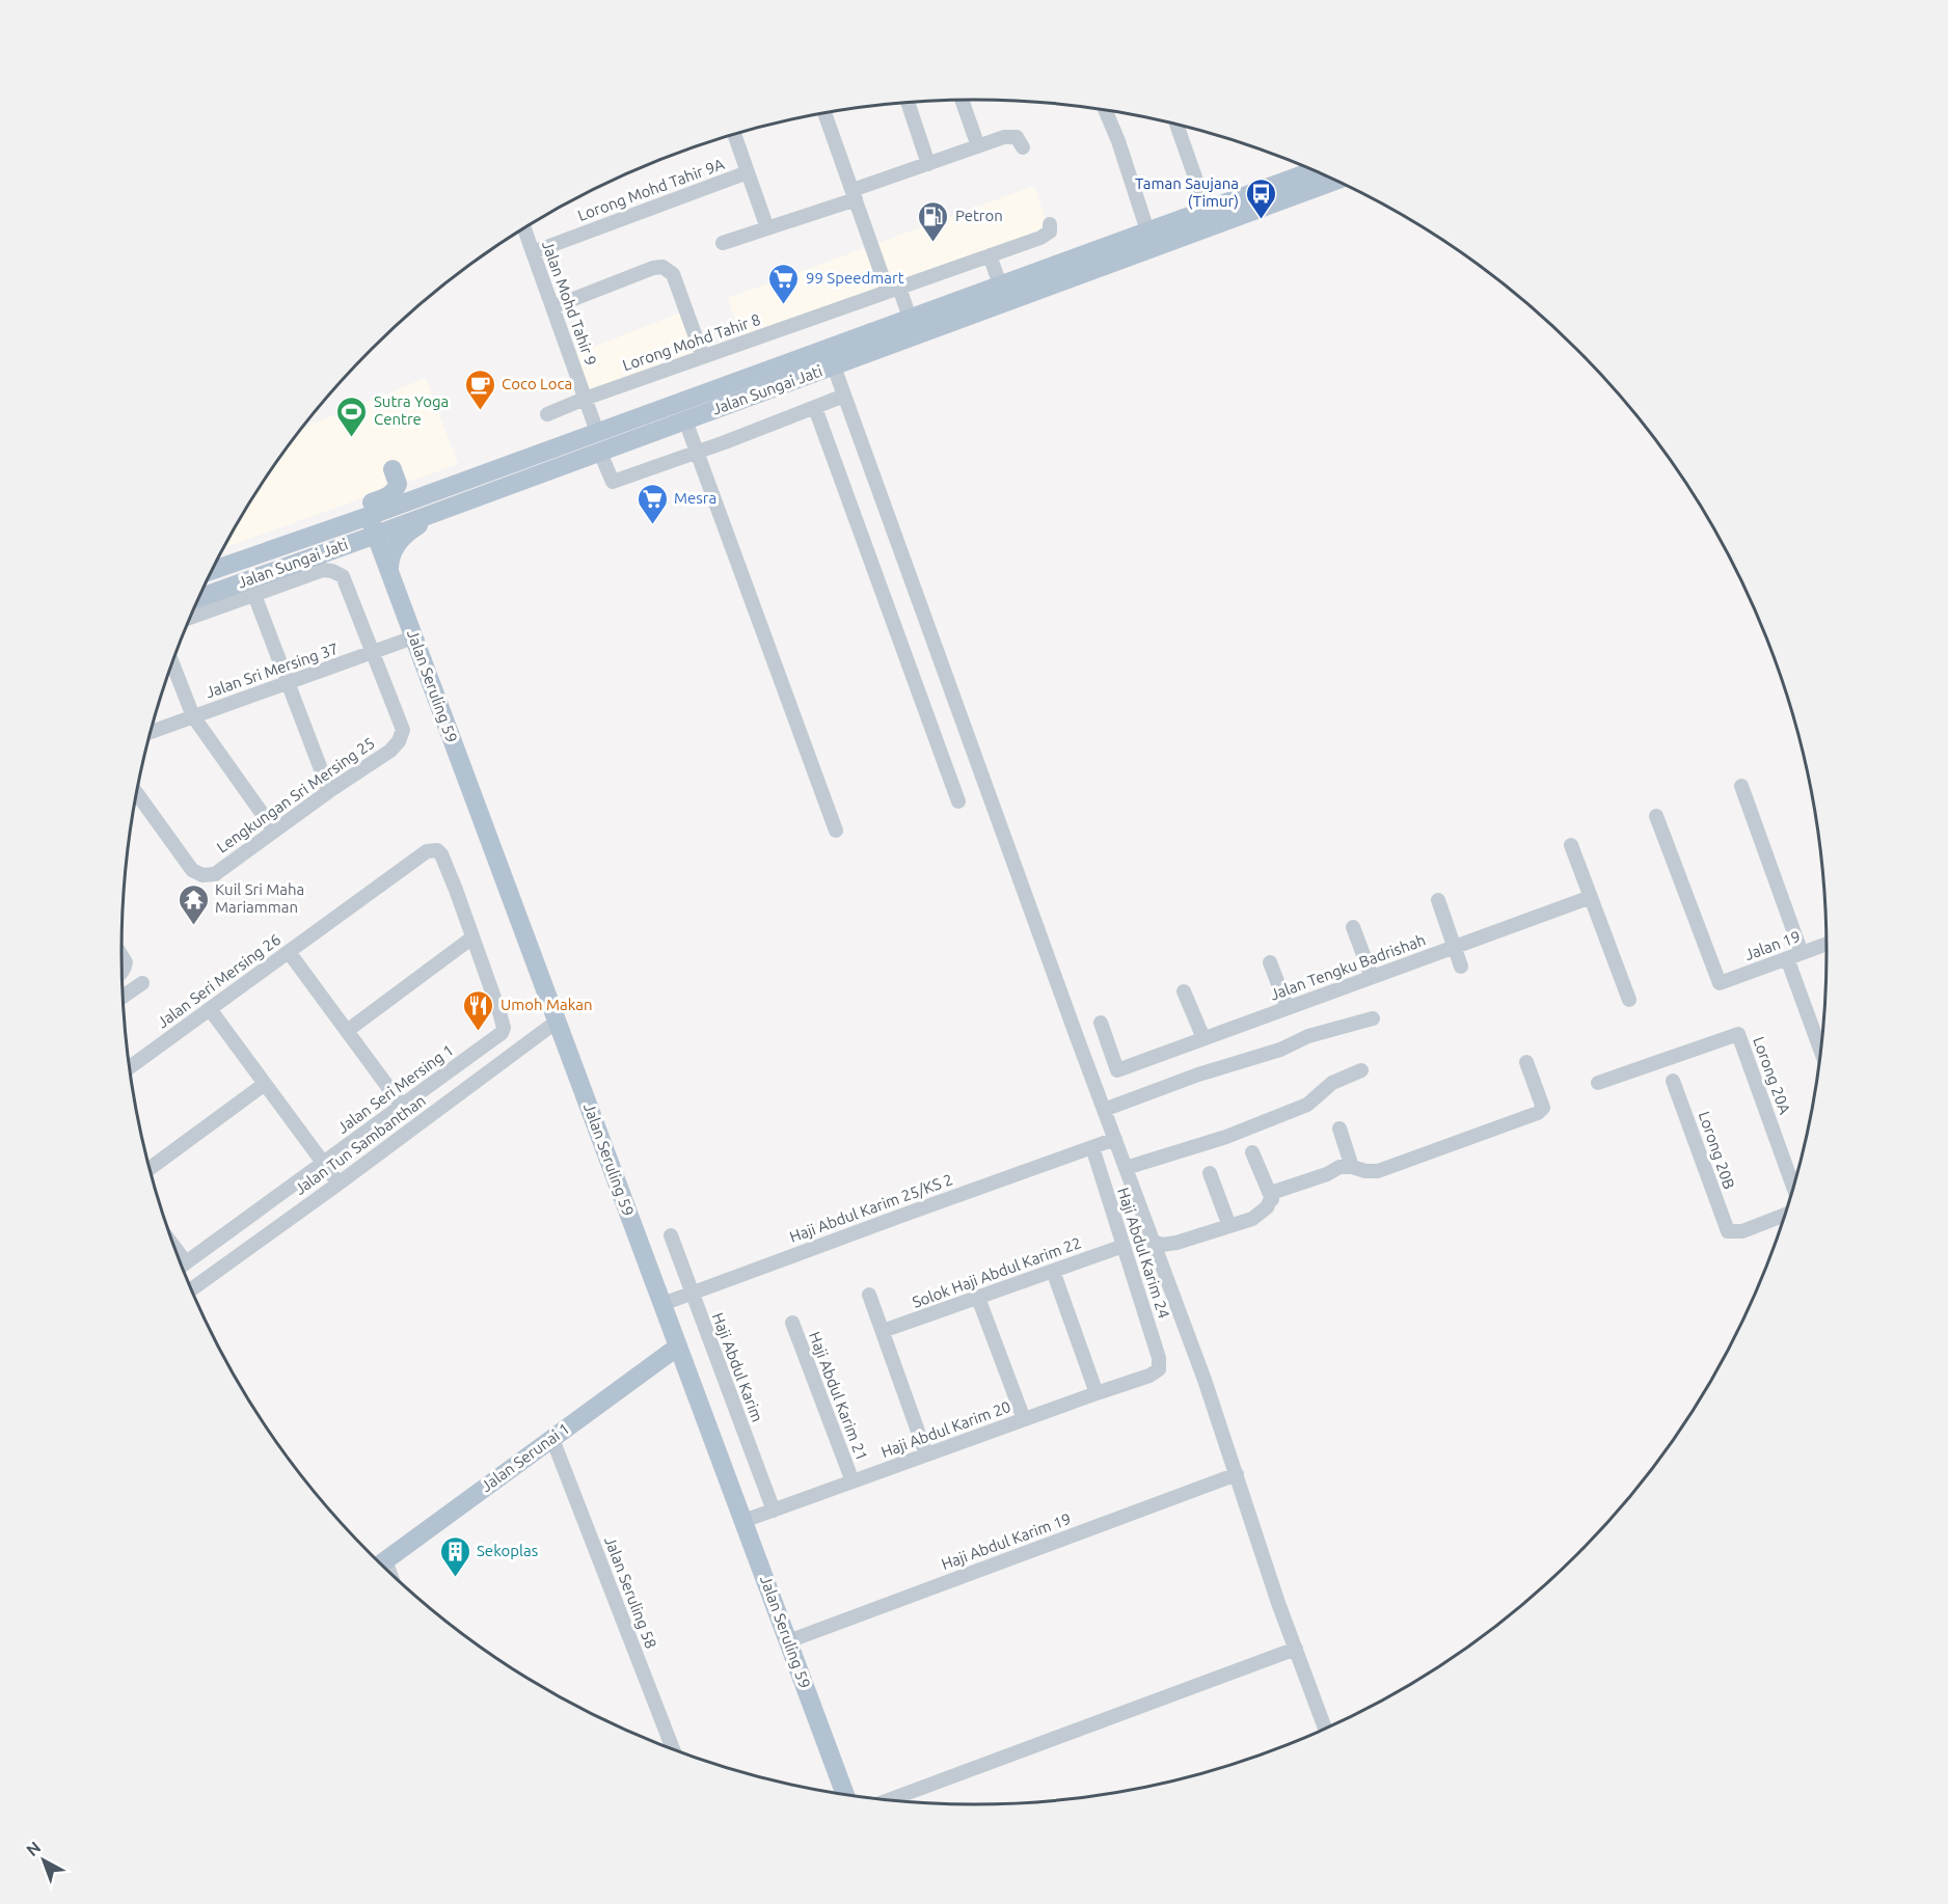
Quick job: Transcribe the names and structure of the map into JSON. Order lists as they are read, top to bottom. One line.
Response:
{"streets":{"main road":["Jalan Sungai Jati","Jalan Seruling 59","Jalan Serunai 1"],"street":["Lorong Mohd Tahir 9A","Jalan Mohd Tahir 9","Lorong Mohd Tahir 8","Jalan Sri Mersing 37","Lengkungan Sri Mersing 25","Jalan 19","Jalan Tengku Badrishah","Jalan Seri Mersing 26","Lorong 20A","Jalan Seri Mersing 1","Jalan Tun Sambanthan","Lorong 20B","Haji Abdul Karim 25/KS 2","Haji Abdul Karim 24","Solok Haji Abdul Karim 22","Haji Abdul Karim","Haji Abdul Karim 21","Haji Abdul Karim 20","Haji Abdul Karim 19","Jalan Seruling 58"]},"crossings":[["Lorong Mohd Tahir 9A","Jalan Mohd Tahir 9"],["Jalan Mohd Tahir 9","Lorong Mohd Tahir 8"],["Jalan Mohd Tahir 9","Jalan Sungai Jati"],["Jalan Sungai Jati","Jalan Seruling 59"],["Jalan Sri Mersing 37","Jalan Seruling 59"],["Jalan Sri Mersing 37","Lengkungan Sri Mersing 25"],["Jalan Seruling 59","Jalan Tun Sambanthan"],["Jalan Seruling 59","Haji Abdul Karim 25/KS 2"],["Jalan Seruling 59","Haji Abdul Karim 20"],["Jalan Seruling 59","Jalan Serunai 1"],["Jalan Seruling 59","Haji Abdul Karim 19"],["Jalan Seri Mersing 26","Jalan Seri Mersing 1"],["Jalan Seri Mersing 1","Jalan Tun Sambanthan"],["Haji Abdul Karim 25/KS 2","Haji Abdul Karim 24"],["Haji Abdul Karim 25/KS 2","Haji Abdul Karim"],["Haji Abdul Karim 24","Solok Haji Abdul Karim 22"],["Haji Abdul Karim 24","Haji Abdul Karim 20"],["Haji Abdul Karim","Haji Abdul Karim 20"],["Haji Abdul Karim 21","Haji Abdul Karim 20"],["Jalan Serunai 1","Jalan Seruling 58"]],"places":{"bus stop":["Taman Saujana (Timur)"],"fuel station":["Petron"],"supermarket":["99 Speedmart","Mesra"],"cafe":["Coco Loca"],"sports":["Sutra Yoga Centre"],"temple":["Kuil Sri Maha Mariamman"],"restaurant":["Umoh Makan"],"building":["Sekoplas"]},"north":"top left"}
